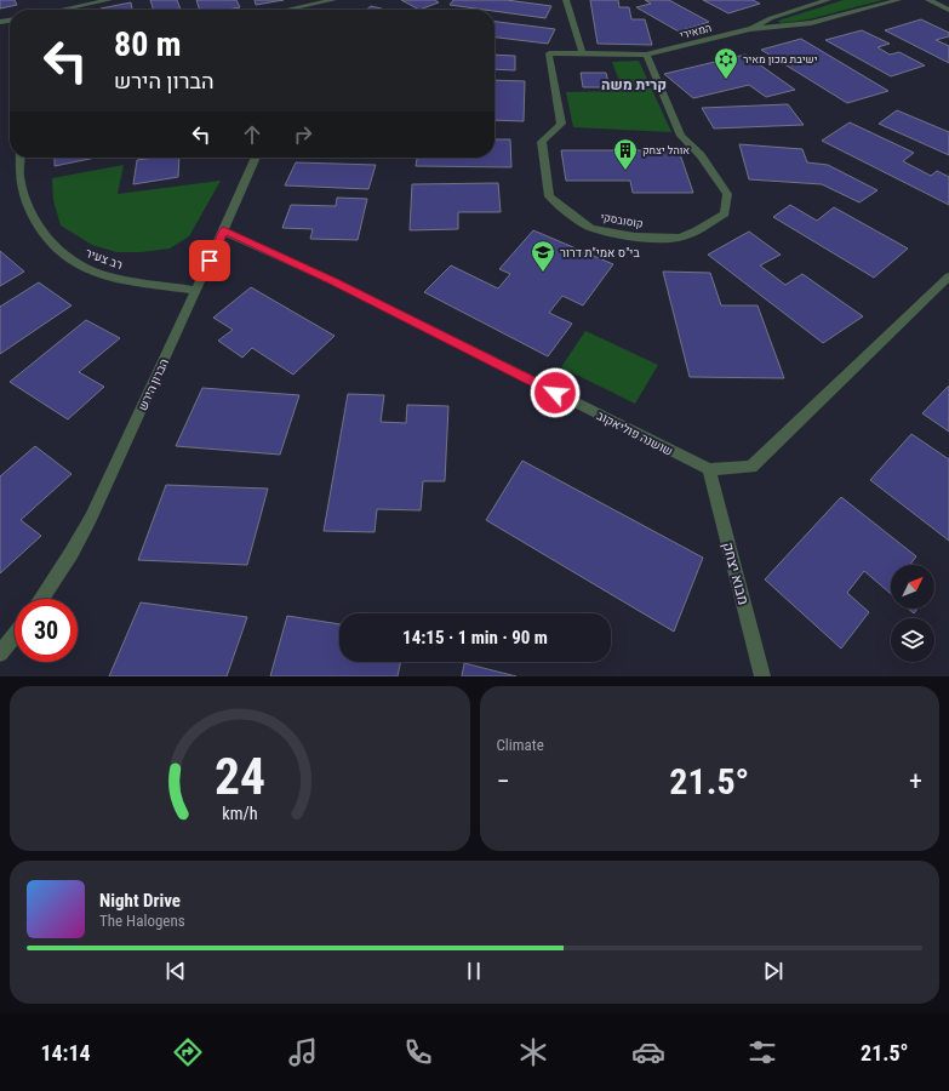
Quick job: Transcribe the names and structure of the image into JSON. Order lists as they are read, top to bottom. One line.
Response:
{"streets":{"street":["המאירי","קוסובסקי","רב צעיר","הברון הירש","שושנה פוליאקוב","מבוא יצחק"]},"crossings":[["המאירי","קוסובסקי"],["רב צעיר","הברון הירש"],["הברון הירש","שושנה פוליאקוב"],["שושנה פוליאקוב","מבוא יצחק"]],"districts":["קרית משה"],"places":{"synagogue":["ישיבת מכון מאיר"],"building":["אוהל יצחק"],"school or university":["בי\"ס אמי\"ת דרור"]},"north":"top right","page":{"turn":["80 m","הברון הירש"],"limit":"30","trip":"14:15 · 1 min · 90 m","tile":"Climate","heat":["−","21.5°","+"],"song":["Night Drive","The Halogens"],"tabs":["14:14","21.5°"],"gauge":["24","km/h"]}}
